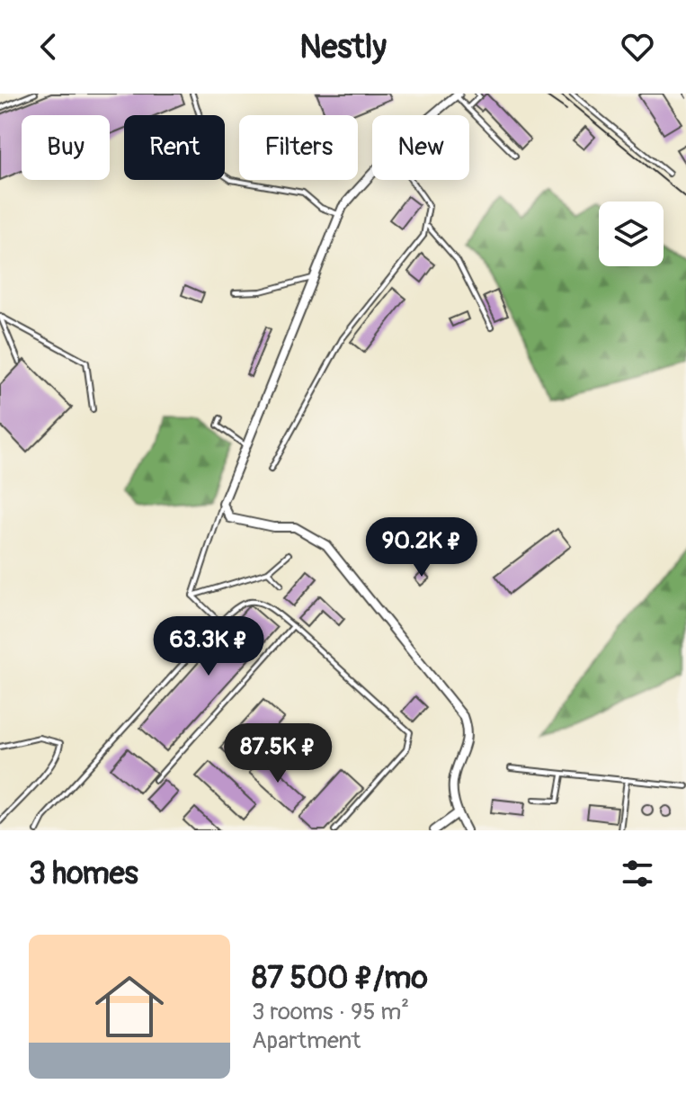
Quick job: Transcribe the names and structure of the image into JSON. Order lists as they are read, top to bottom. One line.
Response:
{"page":{"header":"Nestly","chip":["Buy","Rent","Filters","New"],"price":["90.2K ₽","63.3K ₽","87.5K ₽"],"heading":"3 homes","list":[{"name":"87 500 ₽/mo","note":"3 rooms · 95 m² · Apartment"}]}}
